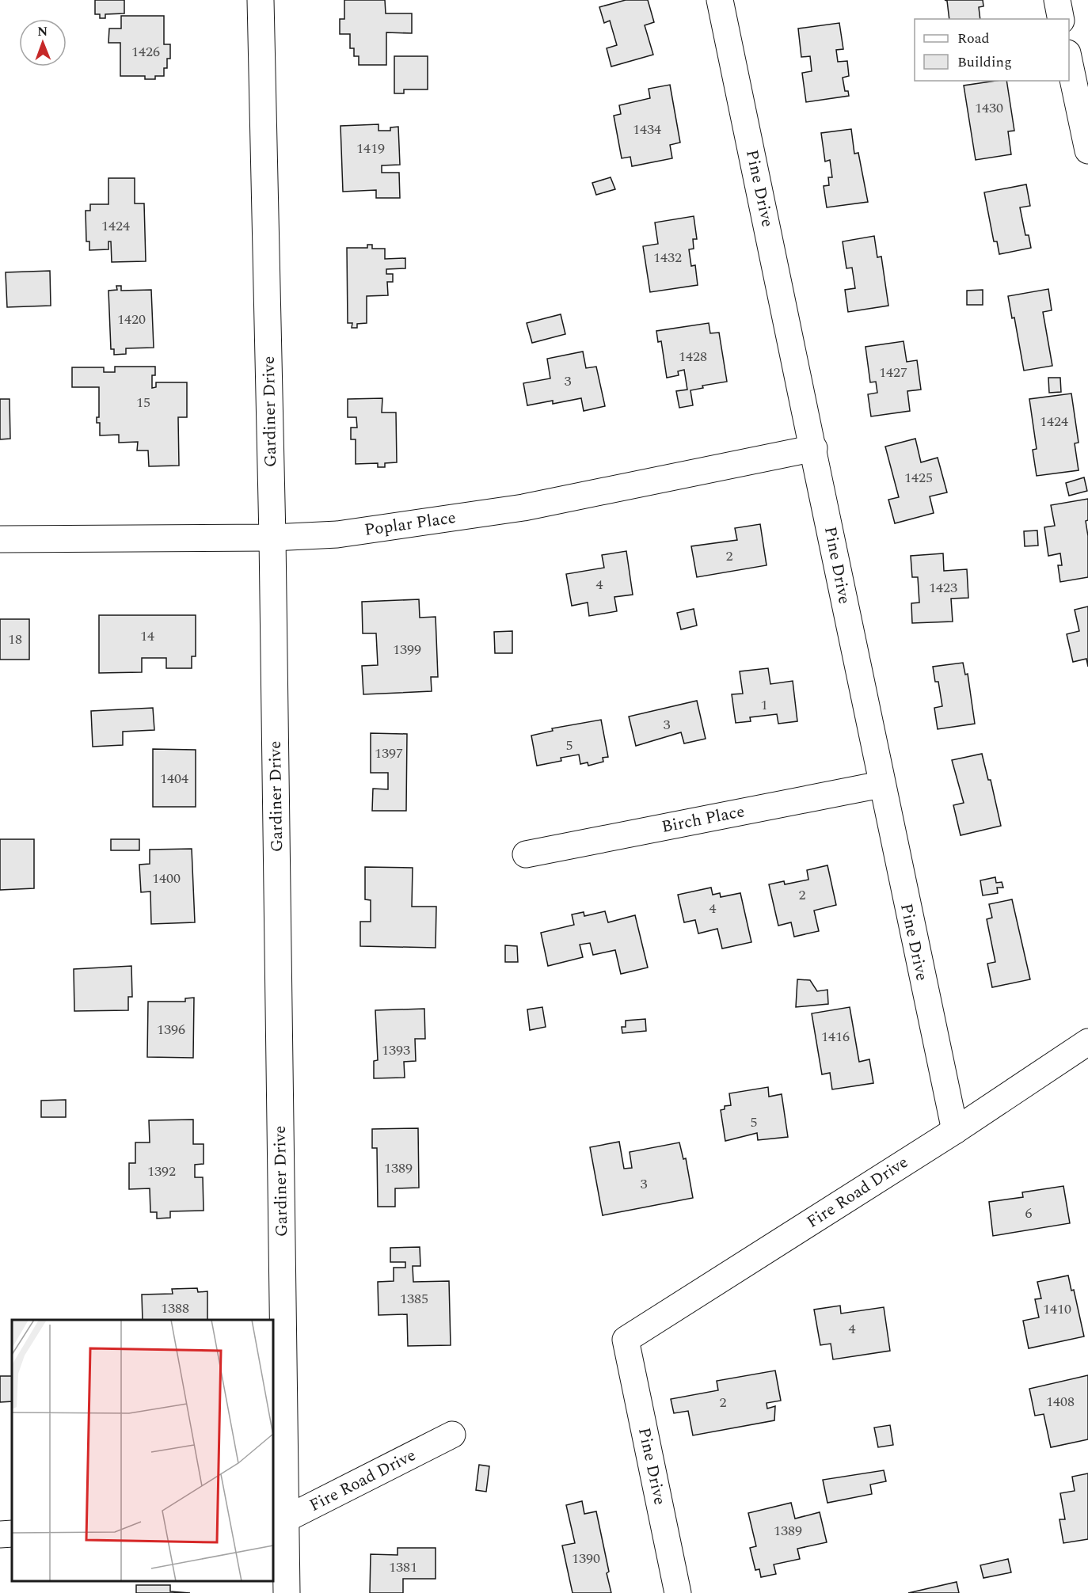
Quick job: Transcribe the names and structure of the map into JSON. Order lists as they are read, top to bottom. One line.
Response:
{"streets":{"street":["Pine Drive","Gardiner Drive","Poplar Place","Birch Place","Fire Road Drive"]},"crossings":[["Pine Drive","Poplar Place"],["Pine Drive","Birch Place"],["Pine Drive","Fire Road Drive"],["Gardiner Drive","Poplar Place"],["Gardiner Drive","Fire Road Drive"]],"house_numbers":["1426","1430","1434","1419","1424","1432","1420","1428","1427","3","15","1424","1425","2","4","1423","14","18","1399","1","3","5","1397","1404","1400","2","4","1396","1416","1393","5","1389","1392","3","6","1385","1388","1410","4","1408","2","1389","1390","1381"],"legend":["Road","Building"],"north":"top"}
